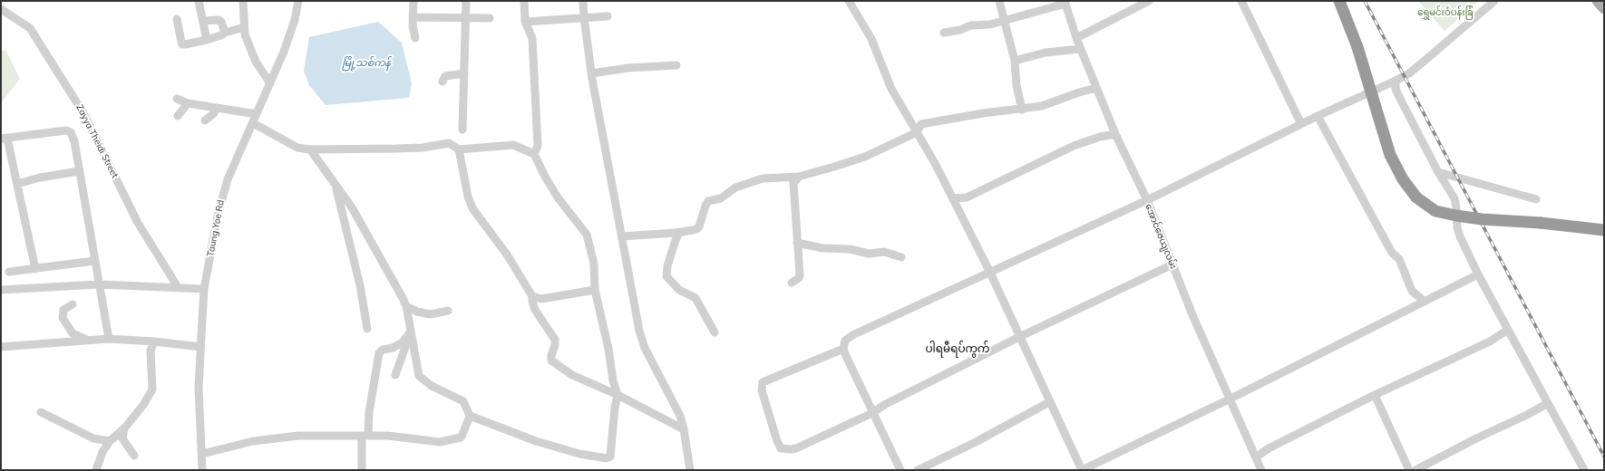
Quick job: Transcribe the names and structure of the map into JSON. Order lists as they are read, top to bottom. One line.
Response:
{"streets":{"street":["Zayya Theidi Street","Taung Yoe Rd","အောင်ဇေယျလမ်း"]},"districts":["ပါရမီရပ်ကွက်"],"water":["မြို့သစ်ကန်"],"parks":["ရွှေမင်းဝံပန်းခြံ"]}
